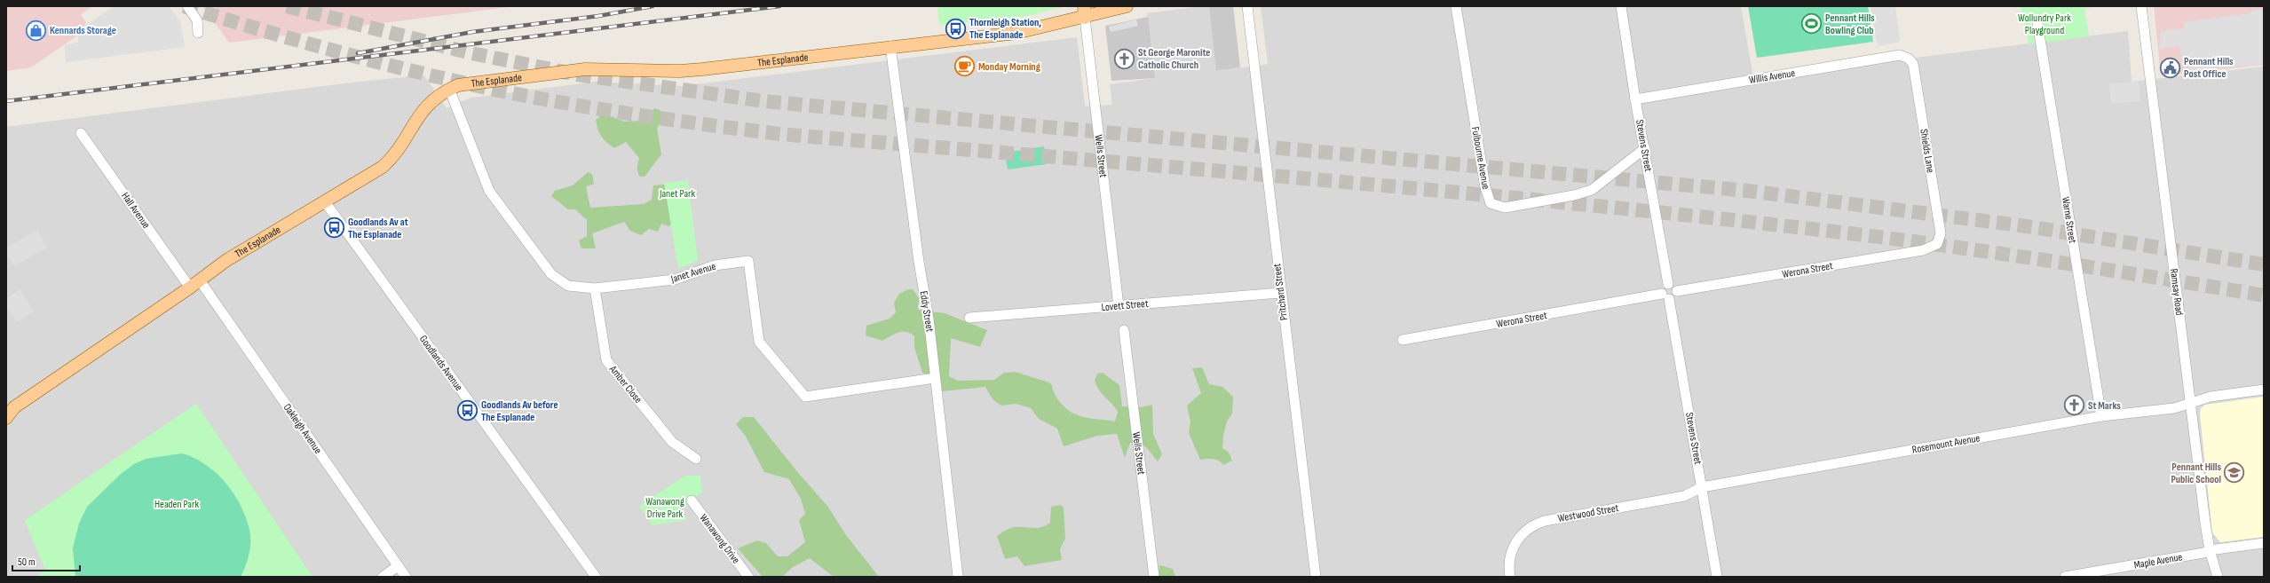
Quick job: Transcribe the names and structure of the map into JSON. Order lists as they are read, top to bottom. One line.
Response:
{"streets":{"main road":["The Esplanade"],"street":["Willis Avenue","Stevens Street","Shields Lane","Wells Street","Fulbourne Avenue","Hall Avenue","Warne Street","Werona Street","Janet Avenue","Pritchard Street","Ramsay Road","Lovett Street","Eddy Street","Goodlands Avenue","Amber Close","Oakleigh Avenue","Rosemount Avenue","Westwood Street","Wanawong Drive","Maple Avenue"]},"crossings":[["The Esplanade","Wells Street"],["The Esplanade","Hall Avenue"],["The Esplanade","Janet Avenue"],["The Esplanade","Eddy Street"],["The Esplanade","Goodlands Avenue"],["The Esplanade","Oakleigh Avenue"],["Willis Avenue","Stevens Street"],["Willis Avenue","Shields Lane"],["Stevens Street","Fulbourne Avenue"],["Stevens Street","Werona Street"],["Stevens Street","Rosemount Avenue"],["Stevens Street","Westwood Street"],["Shields Lane","Werona Street"],["Wells Street","Lovett Street"],["Hall Avenue","Oakleigh Avenue"],["Warne Street","Rosemount Avenue"],["Janet Avenue","Eddy Street"],["Janet Avenue","Amber Close"],["Pritchard Street","Lovett Street"],["Ramsay Road","Rosemount Avenue"],["Ramsay Road","Maple Avenue"],["Rosemount Avenue","Westwood Street"]],"parks":["Wollundry Park Playground","Janet Park","Wanawong Drive Park","Headen Park"],"places":{"sports":["Pennant Hills Bowling Club"],"bus stop":["Thornleigh Station, The Esplanade","Goodlands Av at The Esplanade","Goodlands Av before The Esplanade"],"shop":["Kennards Storage"],"church":["St George Maronite Catholic Church","St Marks"],"cafe":["Monday Morning"],"public building":["Pennant Hills Post Office"],"school or university":["Pennant Hills Public School"]},"scale_bar":"50 m"}
